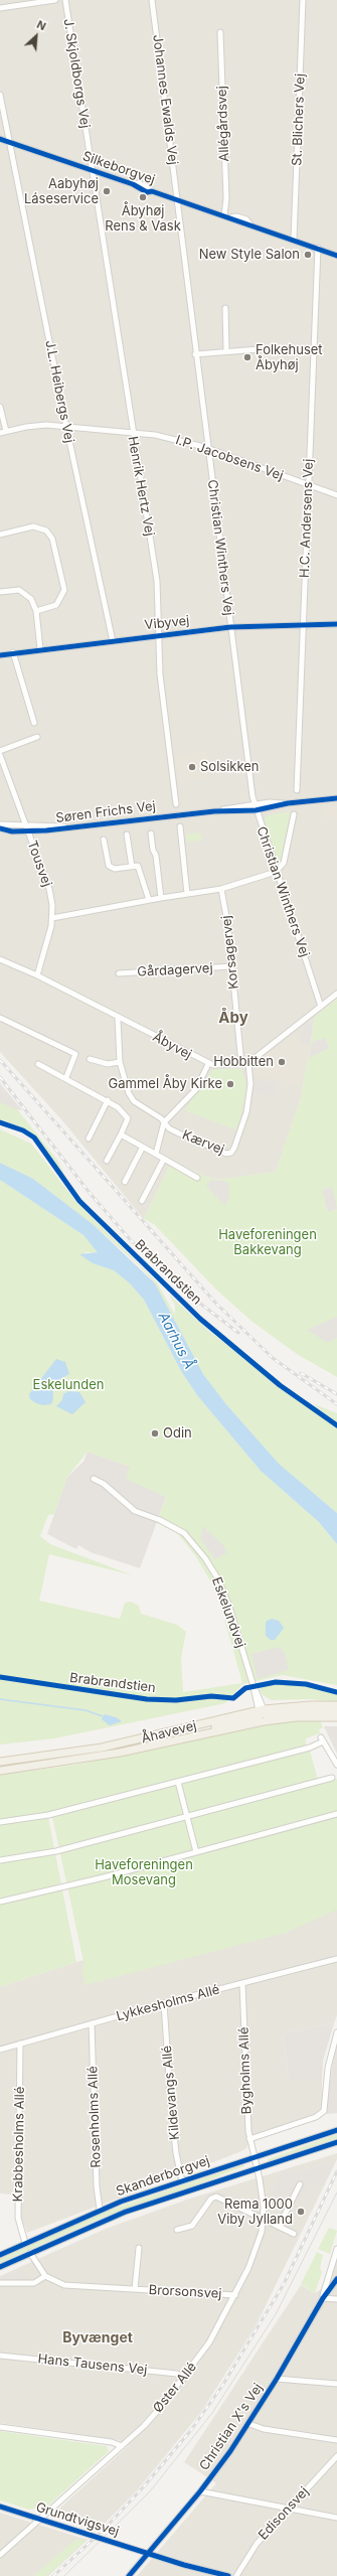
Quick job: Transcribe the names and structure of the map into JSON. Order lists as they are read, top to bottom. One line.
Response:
{"streets":{"main road":["Åhavevej"],"street":["J. Skjoldborgs Vej","Johannes Ewalds Vej","St. Blichers Vej","Allégårdsvej","Silkeborgvej","J.L. Heibergs Vej","I.P. Jacobsens Vej","Henrik Hertz Vej","H.C. Andersens Vej","Christian Winthers Vej","Vibyvej","Søren Frichs Vej","Tousvej","Korsagervej","Gårdagervej","Åbyvej","Kærvej","Eskelundvej","Lykkesholms Allé","Bygholms Allé","Kildevangs Allé","Rosenholms Allé","Krabbesholms Allé","Skanderborgvej","Brorsonsvej","Hans Tausens Vej","Øster Allé","Christian X's Vej","Edisonsvej","Grundtvigsvej"],"cycle path":["Brabrandstien"]},"crossings":[["J. Skjoldborgs Vej","Silkeborgvej"],["J. Skjoldborgs Vej","Henrik Hertz Vej"],["Johannes Ewalds Vej","Silkeborgvej"],["Johannes Ewalds Vej","Christian Winthers Vej"],["St. Blichers Vej","Silkeborgvej"],["Allégårdsvej","Silkeborgvej"],["Silkeborgvej","J.L. Heibergs Vej"],["Silkeborgvej","Henrik Hertz Vej"],["Silkeborgvej","H.C. Andersens Vej"],["Silkeborgvej","Christian Winthers Vej"],["J.L. Heibergs Vej","I.P. Jacobsens Vej"],["J.L. Heibergs Vej","Vibyvej"],["I.P. Jacobsens Vej","Henrik Hertz Vej"],["I.P. Jacobsens Vej","H.C. Andersens Vej"],["I.P. Jacobsens Vej","Christian Winthers Vej"],["Henrik Hertz Vej","Vibyvej"],["H.C. Andersens Vej","Vibyvej"],["Christian Winthers Vej","Vibyvej"],["Christian Winthers Vej","Søren Frichs Vej"],["Christian Winthers Vej","Åbyvej"],["Søren Frichs Vej","Tousvej"],["Tousvej","Åbyvej"],["Korsagervej","Gårdagervej"],["Korsagervej","Åbyvej"],["Åbyvej","Kærvej"],["Eskelundvej","Åhavevej"],["Lykkesholms Allé","Bygholms Allé"],["Lykkesholms Allé","Kildevangs Allé"],["Lykkesholms Allé","Rosenholms Allé"],["Lykkesholms Allé","Krabbesholms Allé"],["Bygholms Allé","Skanderborgvej"],["Kildevangs Allé","Skanderborgvej"],["Rosenholms Allé","Skanderborgvej"],["Krabbesholms Allé","Skanderborgvej"],["Skanderborgvej","Brorsonsvej"],["Skanderborgvej","Øster Allé"],["Brorsonsvej","Øster Allé"],["Hans Tausens Vej","Øster Allé"],["Øster Allé","Grundtvigsvej"],["Christian X's Vej","Grundtvigsvej"]],"districts":["Åby","Byvænget"],"water":["Aarhus Å"],"parks":["Haveforeningen Bakkevang","Eskelunden","Haveforeningen Mosevang"],"places":["Aabyhøj Láseservice","Åbyhøj Rens & Vask","New Style Salon","Folkehuset Åbyhøj","Solsikken","Hobbitten","Gammel Åby Kirke","Odin","Rema 1000 Viby Jylland"],"north":"top right"}
